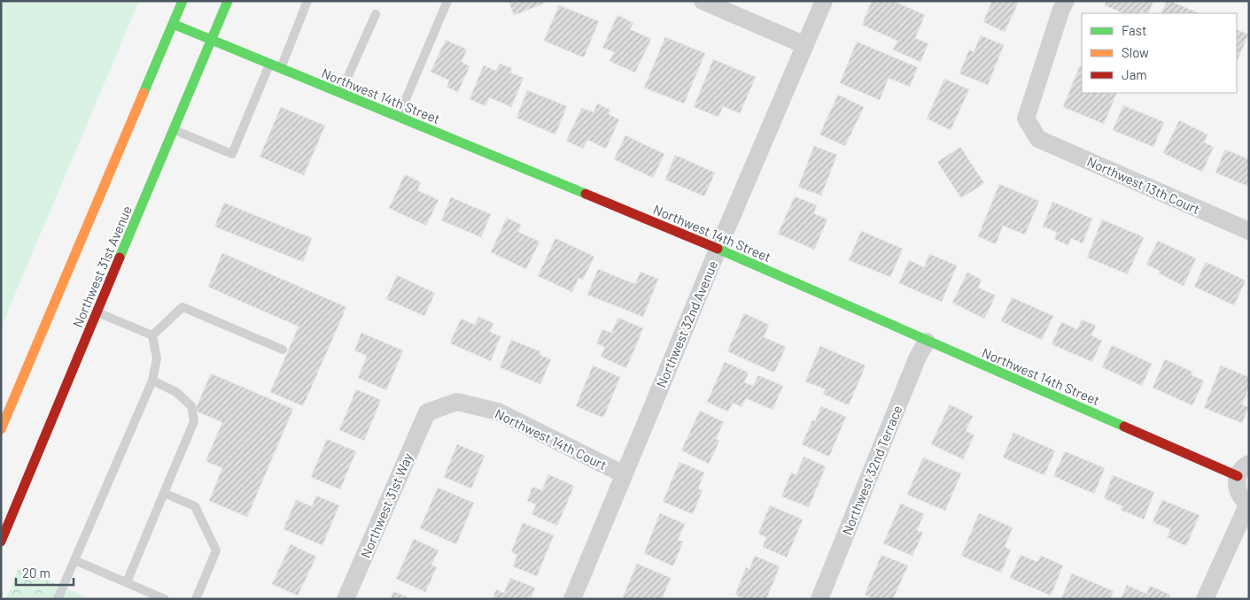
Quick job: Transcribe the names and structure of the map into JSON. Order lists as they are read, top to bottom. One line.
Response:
{"streets":{"street":["Northwest 14th Street","Northwest 13th Court","Northwest 31st Avenue","Northwest 32nd Avenue","Northwest 14th Court","Northwest 32nd Terrace","Northwest 31st Way"]},"crossings":[["Northwest 14th Street","Northwest 31st Avenue"],["Northwest 14th Street","Northwest 32nd Avenue"],["Northwest 14th Street","Northwest 32nd Terrace"],["Northwest 32nd Avenue","Northwest 14th Court"],["Northwest 14th Court","Northwest 31st Way"]],"legend":["Fast","Slow","Jam"],"scale_bar":"20 m"}
